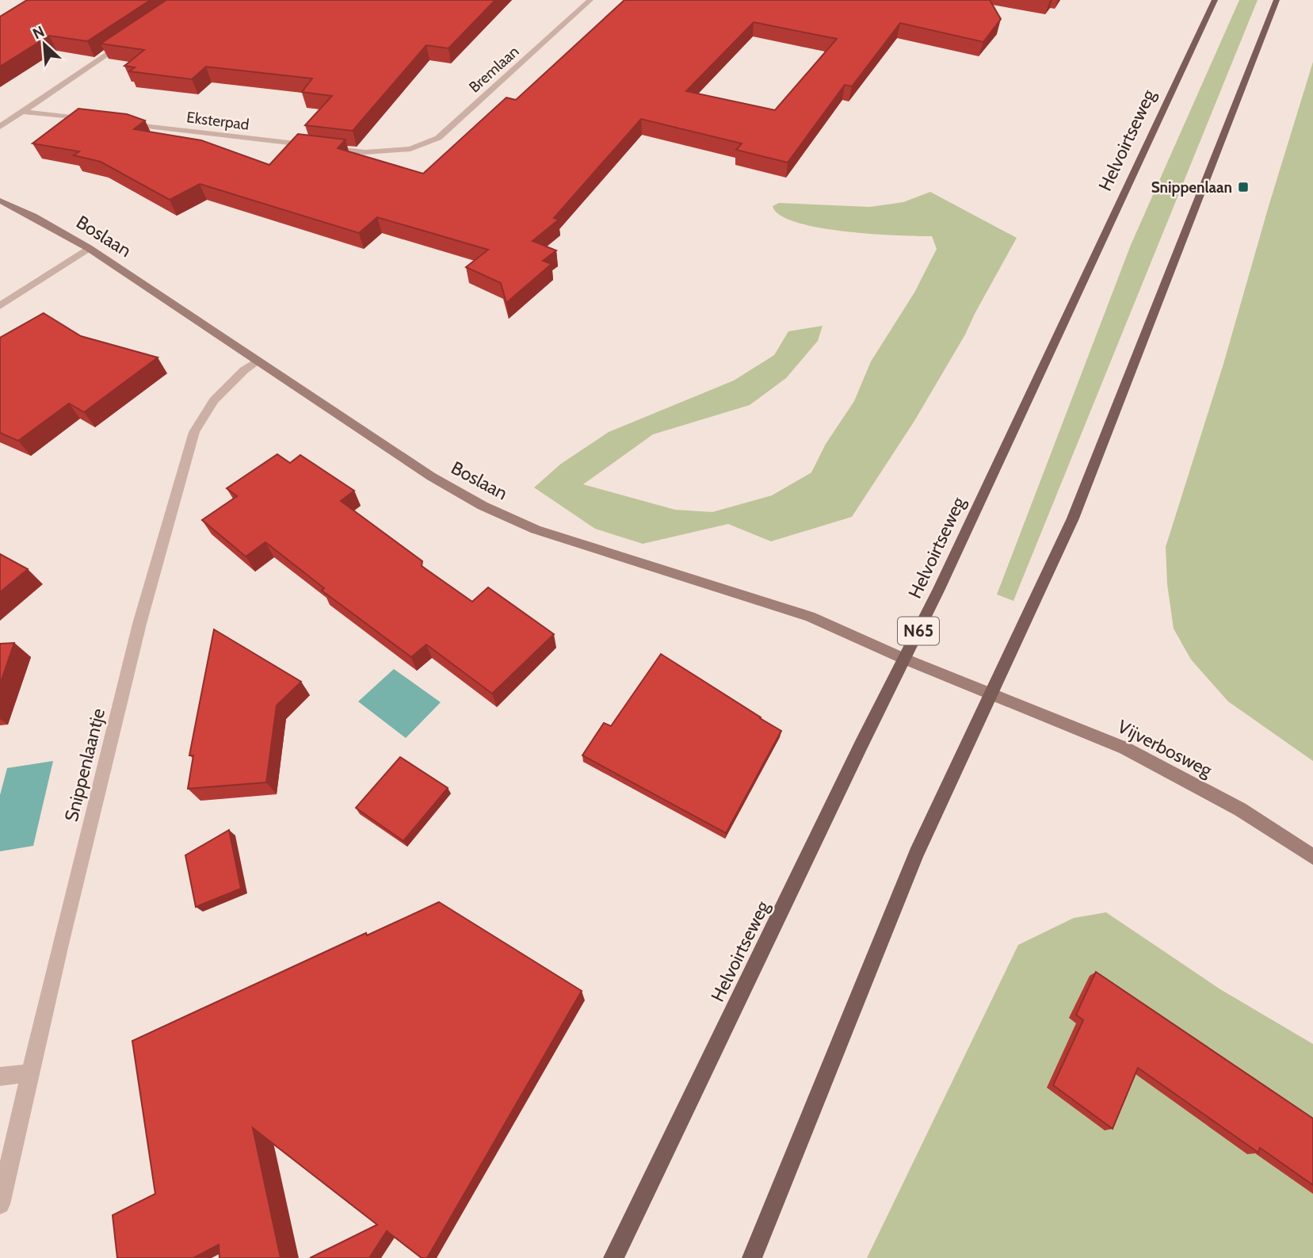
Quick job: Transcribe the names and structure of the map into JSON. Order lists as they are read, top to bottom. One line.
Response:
{"streets":{"main road":["Helvoirtseweg","Boslaan","N65","Vijverbosweg"],"street":["Bremlaan","Eksterpad","Snippenlaantje"]},"crossings":[["Bremlaan","Eksterpad"],["Helvoirtseweg","Boslaan"],["Boslaan","Vijverbosweg"],["Boslaan","Snippenlaantje"]],"places":{"transit":["Snippenlaan"]},"north":"top left"}
